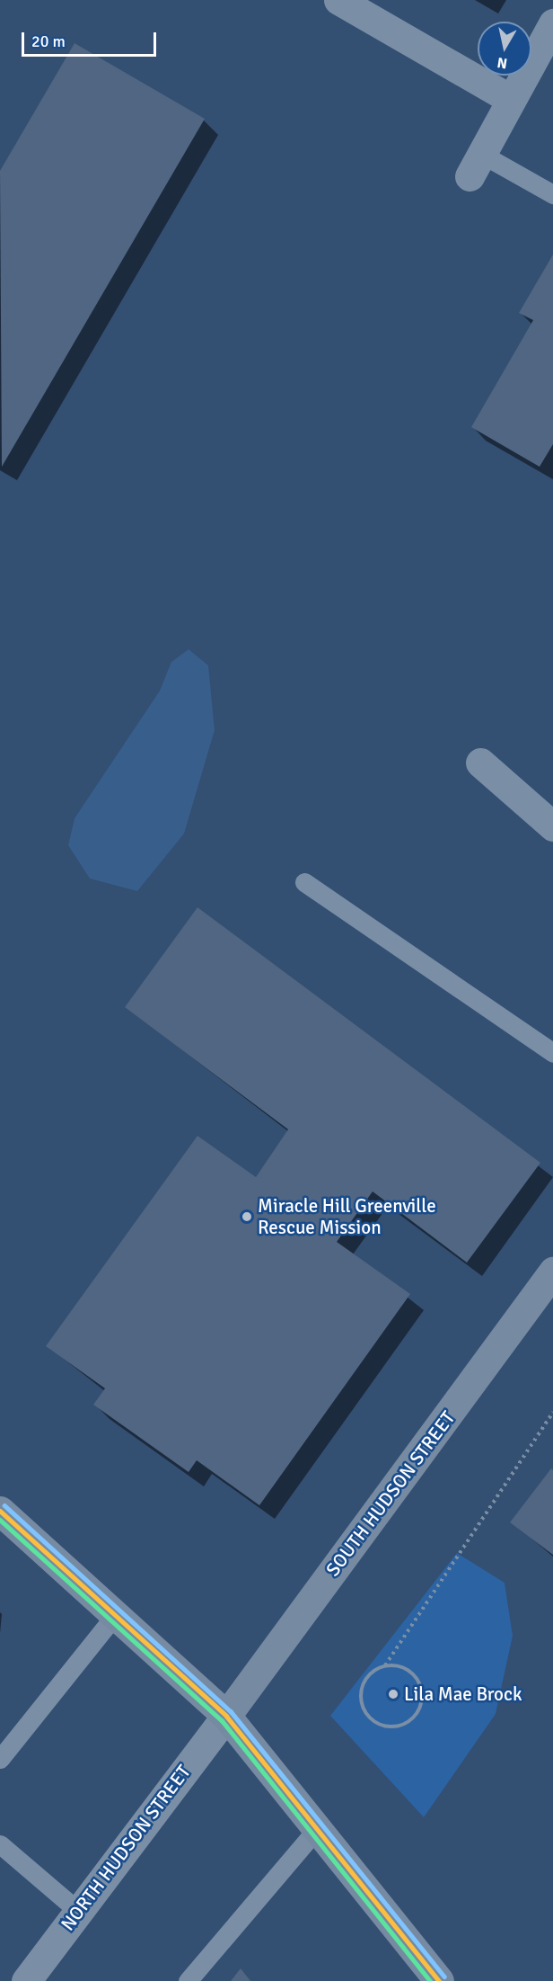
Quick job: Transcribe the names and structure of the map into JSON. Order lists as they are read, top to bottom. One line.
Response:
{"streets":{"street":["SOUTH HUDSON STREET","NORTH HUDSON STREET"]},"crossings":[["SOUTH HUDSON STREET","NORTH HUDSON STREET"]],"places":["Miracle Hill Greenville Rescue Mission","Lila Mae Brock"],"scale_bar":"20 m","north":"bottom"}
